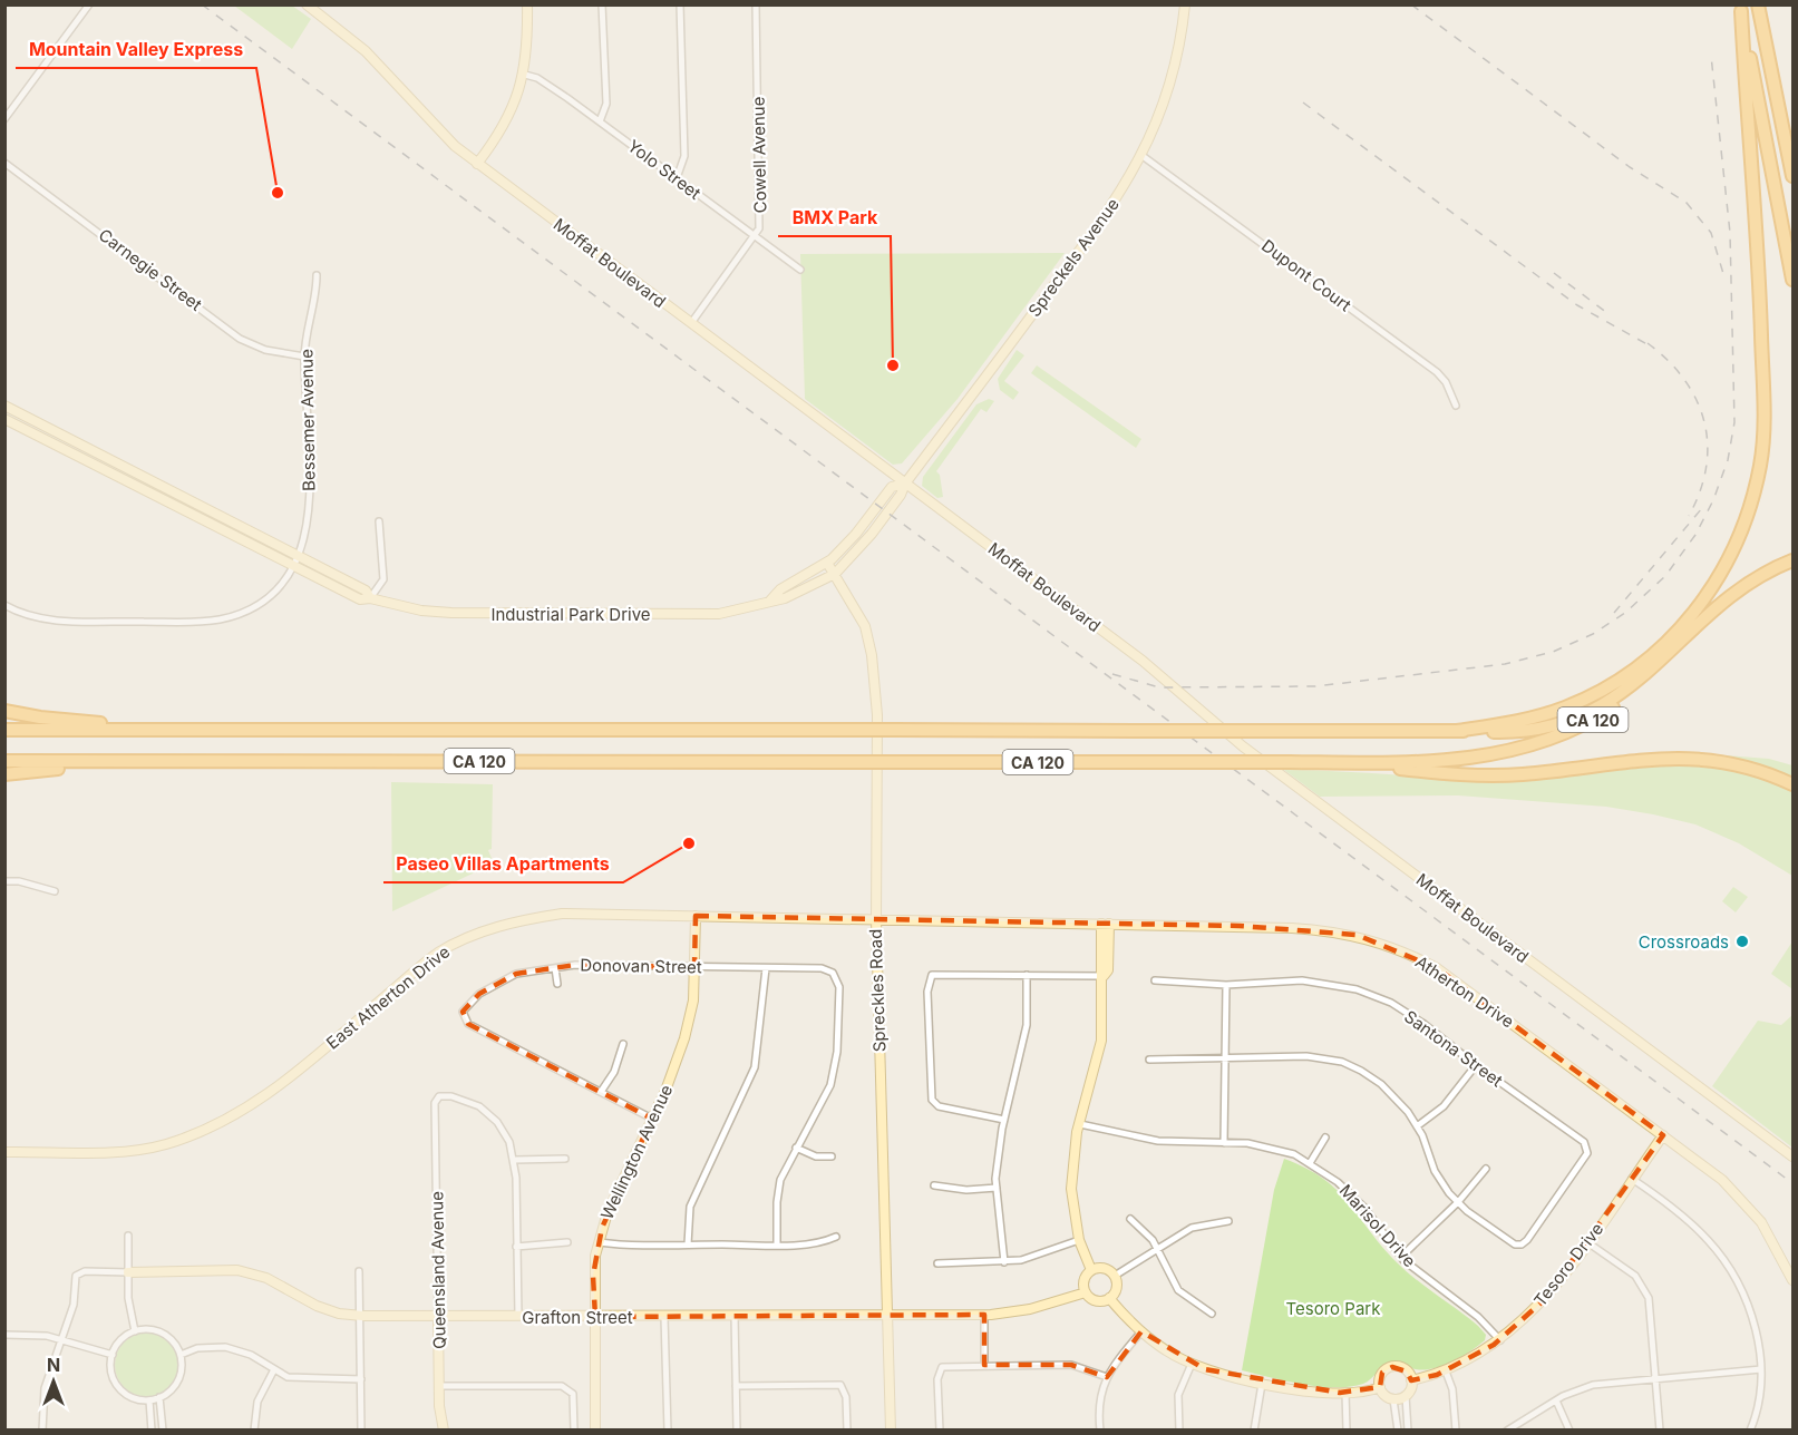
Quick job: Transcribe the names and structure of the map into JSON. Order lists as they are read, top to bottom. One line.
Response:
{"streets":{"highway":["CA 120"],"street":["Cowell Avenue","Yolo Street","Spreckels Avenue","Moffat Boulevard","Carnegie Street","Dupont Court","Bessemer Avenue","Industrial Park Drive","Donovan Street","Spreckles Road","Atherton Drive","East Atherton Drive","Santona Street","Wellington Avenue","Marisol Drive","Tesoro Drive","Queensland Avenue","Grafton Street"]},"crossings":[["Cowell Avenue","Yolo Street"],["Cowell Avenue","Moffat Boulevard"],["Spreckels Avenue","Moffat Boulevard"],["Spreckels Avenue","Dupont Court"],["Spreckels Avenue","Industrial Park Drive"],["Moffat Boulevard","Industrial Park Drive"],["Carnegie Street","Bessemer Avenue"],["Bessemer Avenue","Industrial Park Drive"],["Industrial Park Drive","Spreckles Road"],["Donovan Street","Wellington Avenue"],["Spreckles Road","Atherton Drive"],["Spreckles Road","East Atherton Drive"],["Spreckles Road","Grafton Street"],["Atherton Drive","East Atherton Drive"],["Atherton Drive","Tesoro Drive"],["East Atherton Drive","Wellington Avenue"],["Wellington Avenue","Grafton Street"],["Marisol Drive","Tesoro Drive"],["Queensland Avenue","Grafton Street"]],"parks":["Tesoro Park"],"places":["Mountain Valley Express","BMX Park","Paseo Villas Apartments","Crossroads"],"north":"top"}
